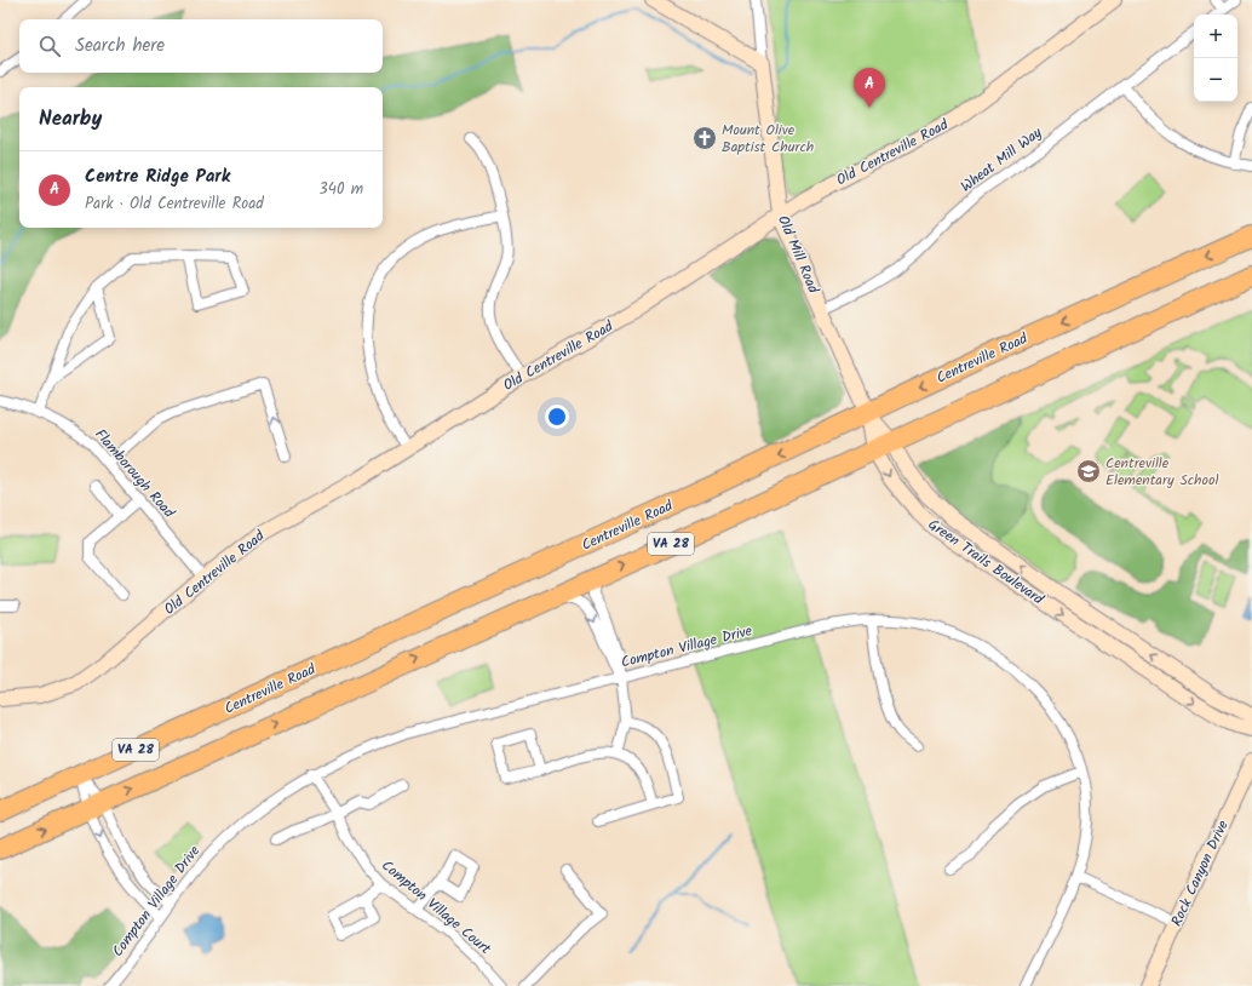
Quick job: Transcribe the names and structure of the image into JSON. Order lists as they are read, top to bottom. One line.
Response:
{"streets":{"highway":["Centreville Road","VA 28"],"street":["Old Centreville Road","Wheat Mill Way","Old Mill Road","Flamborough Road","Green Trails Boulevard","Compton Village Drive","Rock Canyon Drive","Compton Village Court"]},"crossings":[["Old Centreville Road","Old Mill Road"],["Old Centreville Road","Flamborough Road"],["Wheat Mill Way","Old Mill Road"],["Old Mill Road","Centreville Road"],["Old Mill Road","Green Trails Boulevard"],["Centreville Road","Green Trails Boulevard"],["VA 28","Green Trails Boulevard"],["Compton Village Drive","Compton Village Court"]],"places":{"church":["Mount Olive Baptist Church"],"school or university":["Centreville Elementary School"]},"page":{"map_buttons":["+","−"],"search":"Search here","pins":"A","heading":"Nearby","list":[{"mark":"A","name":"Centre Ridge Park","note":"Park · Old Centreville Road","value":"340 m"}]}}
